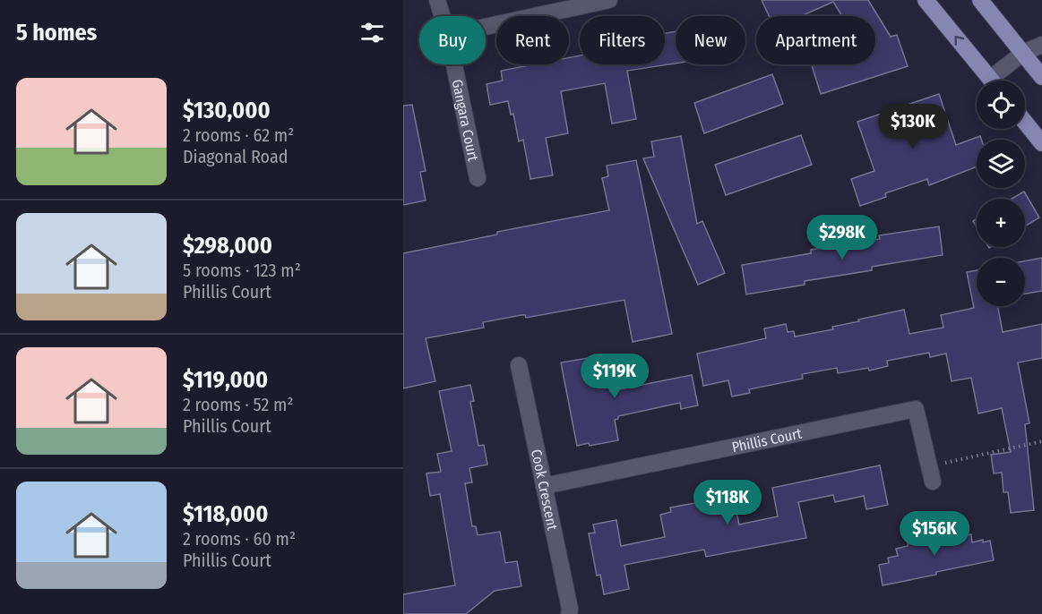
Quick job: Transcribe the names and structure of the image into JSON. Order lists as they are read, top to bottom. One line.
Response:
{"streets":{"street":["Gangara Court","Phillis Court","Cook Crescent"]},"crossings":[["Phillis Court","Cook Crescent"]],"page":{"heading":"5 homes","chip":["Buy","Rent","Filters","New","Apartment"],"list":[{"name":"$130,000","note":"2 rooms · 62 m² · Diagonal Road"},{"name":"$298,000","note":"5 rooms · 123 m² · Phillis Court"},{"name":"$119,000","note":"2 rooms · 52 m² · Phillis Court"},{"name":"$118,000","note":"2 rooms · 60 m² · Phillis Court"}],"map_buttons":["+","−"],"price":["$130K","$298K","$119K","$118K","$156K"]}}
